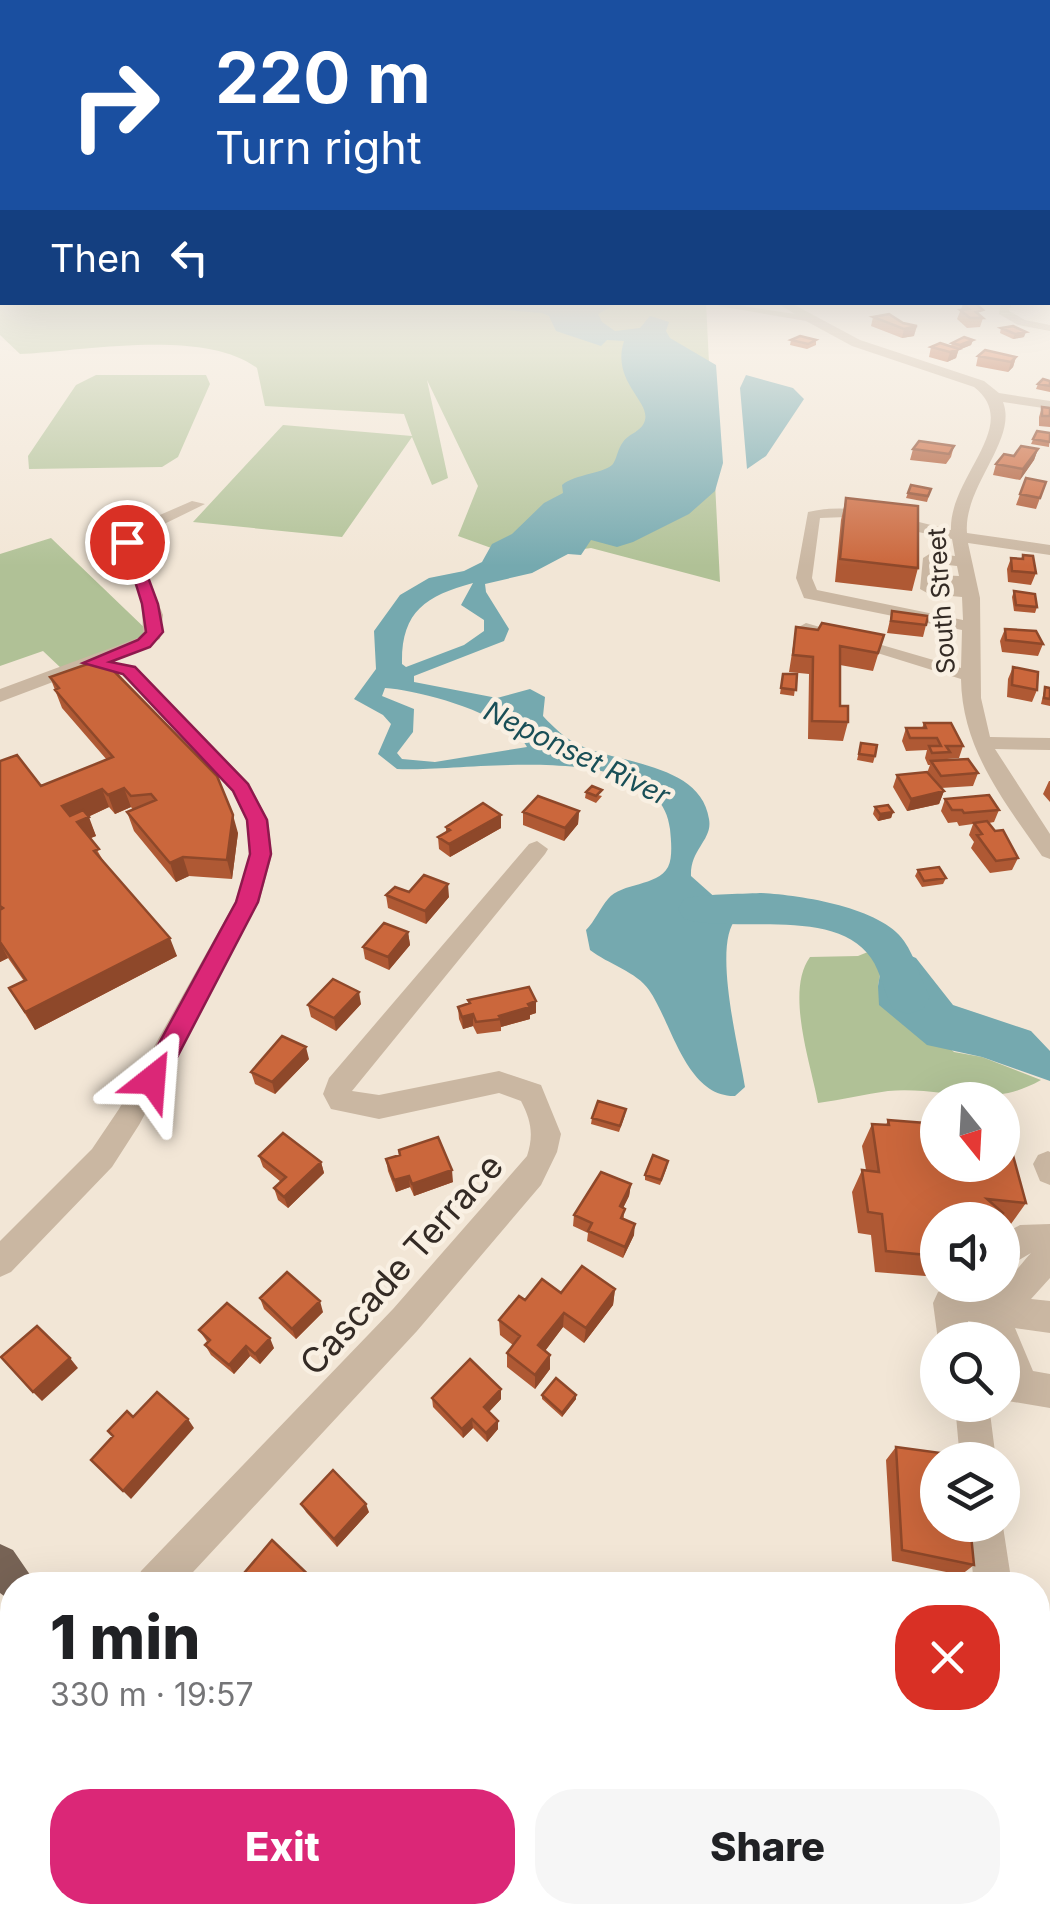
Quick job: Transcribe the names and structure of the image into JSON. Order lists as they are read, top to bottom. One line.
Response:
{"streets":{"street":["South Street","Cascade Terrace"]},"water":["Neponset River"],"north":"bottom","page":{"turn":["220 m","Turn right"],"then":"Then","heading":["1 min","330 m · 19:57"],"buttons":["Exit","Share"]}}
